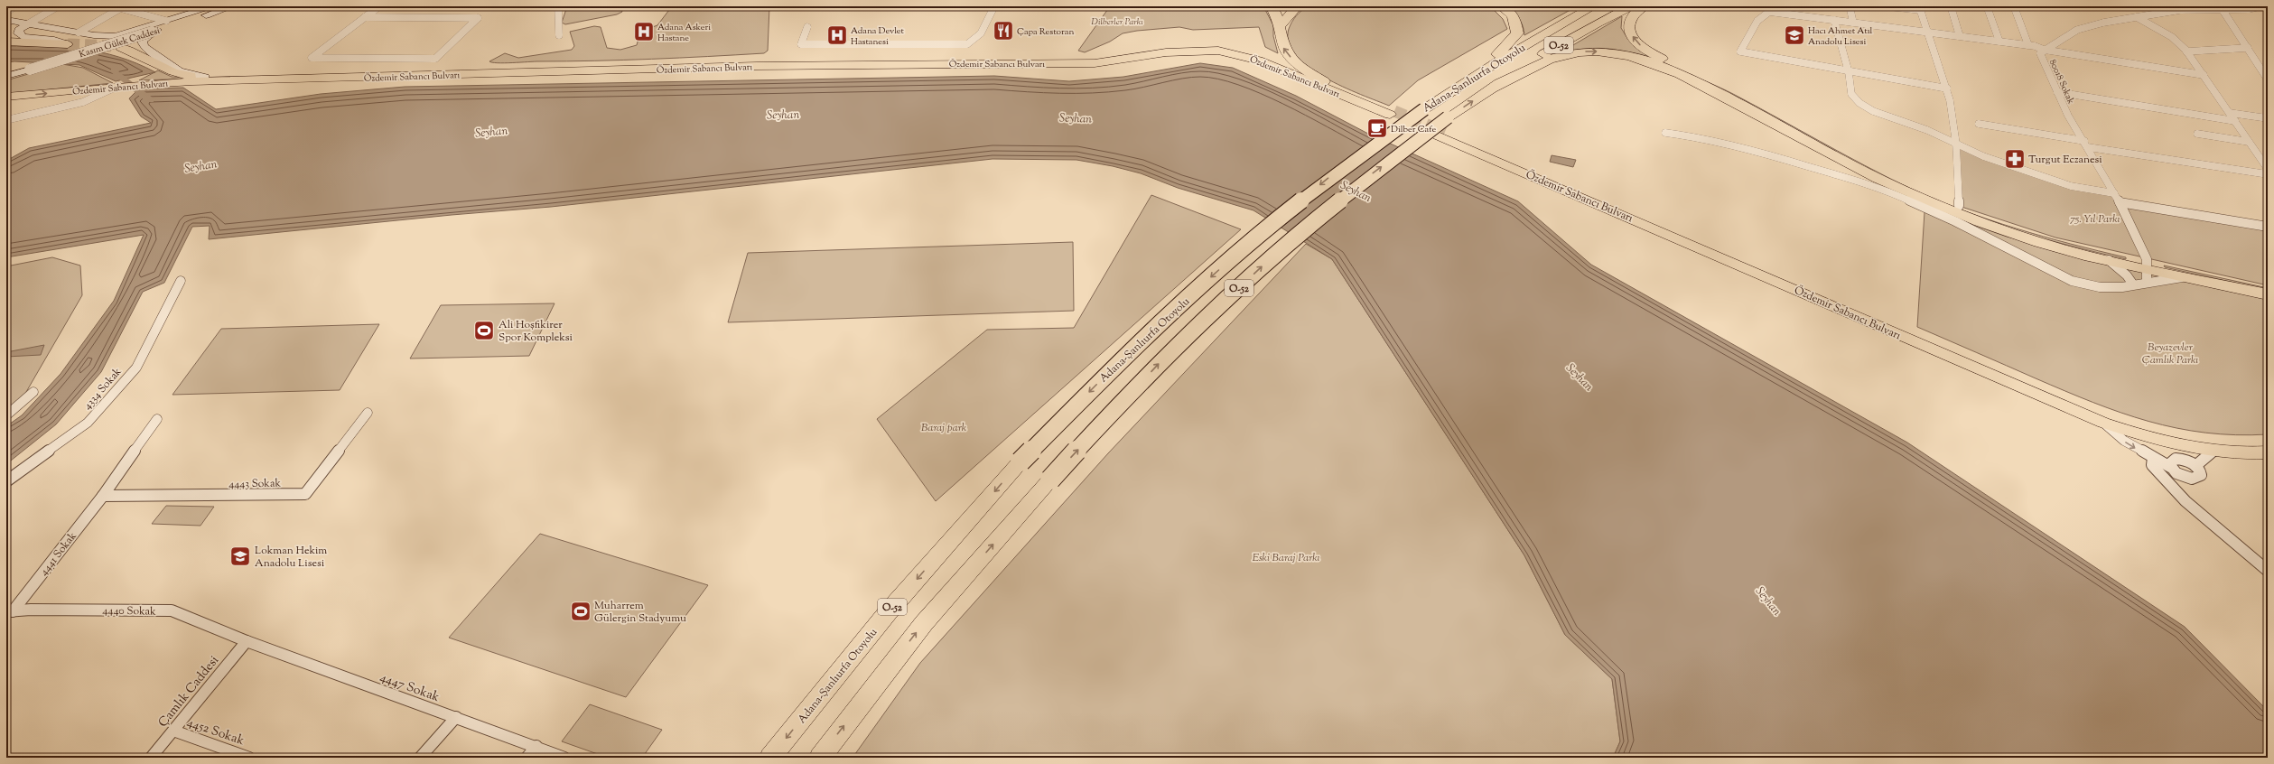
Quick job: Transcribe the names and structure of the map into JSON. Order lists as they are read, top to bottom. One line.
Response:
{"streets":{"highway":["O-52","Adana-Şanlıurfa Otoyolu"],"main road":["Kasım Gülek Caddesi","Özdemir Sabancı Bulvarı"],"street":["80018 Sokak","4334 Sokak","4443 Sokak","4441 Sokak","4440 Sokak","4447 Sokak","Çamlık Caddesi","4452 Sokak"]},"crossings":[["Özdemir Sabancı Bulvarı","Adana-Şanlıurfa Otoyolu"],["4443 Sokak","4441 Sokak"],["4441 Sokak","4440 Sokak"],["4440 Sokak","4447 Sokak"],["4440 Sokak","Çamlık Caddesi"],["4447 Sokak","Çamlık Caddesi"],["Çamlık Caddesi","4452 Sokak"]],"water":["Seyhan"],"parks":["Dilberler Parkı","75. Yıl Parkı","Beyazevler Çamlık Parkı","Baraj park","Eski Baraj Parkı"],"places":{"restaurant":["Çapa Restoran"],"hospital":["Adana Askeri Hastane","Adana Devlet Hastanesi"],"school or university":["Hacı Ahmet Atıl Anadolu Lisesi","Lokman Hekim Anadolu Lisesi"],"cafe":["Dilber Cafe"],"pharmacy":["Turgut Eczanesi"],"sports":["Ali Hoşfikirer Spor Kompleksi","Muharrem Gülergin Stadyumu"]}}
